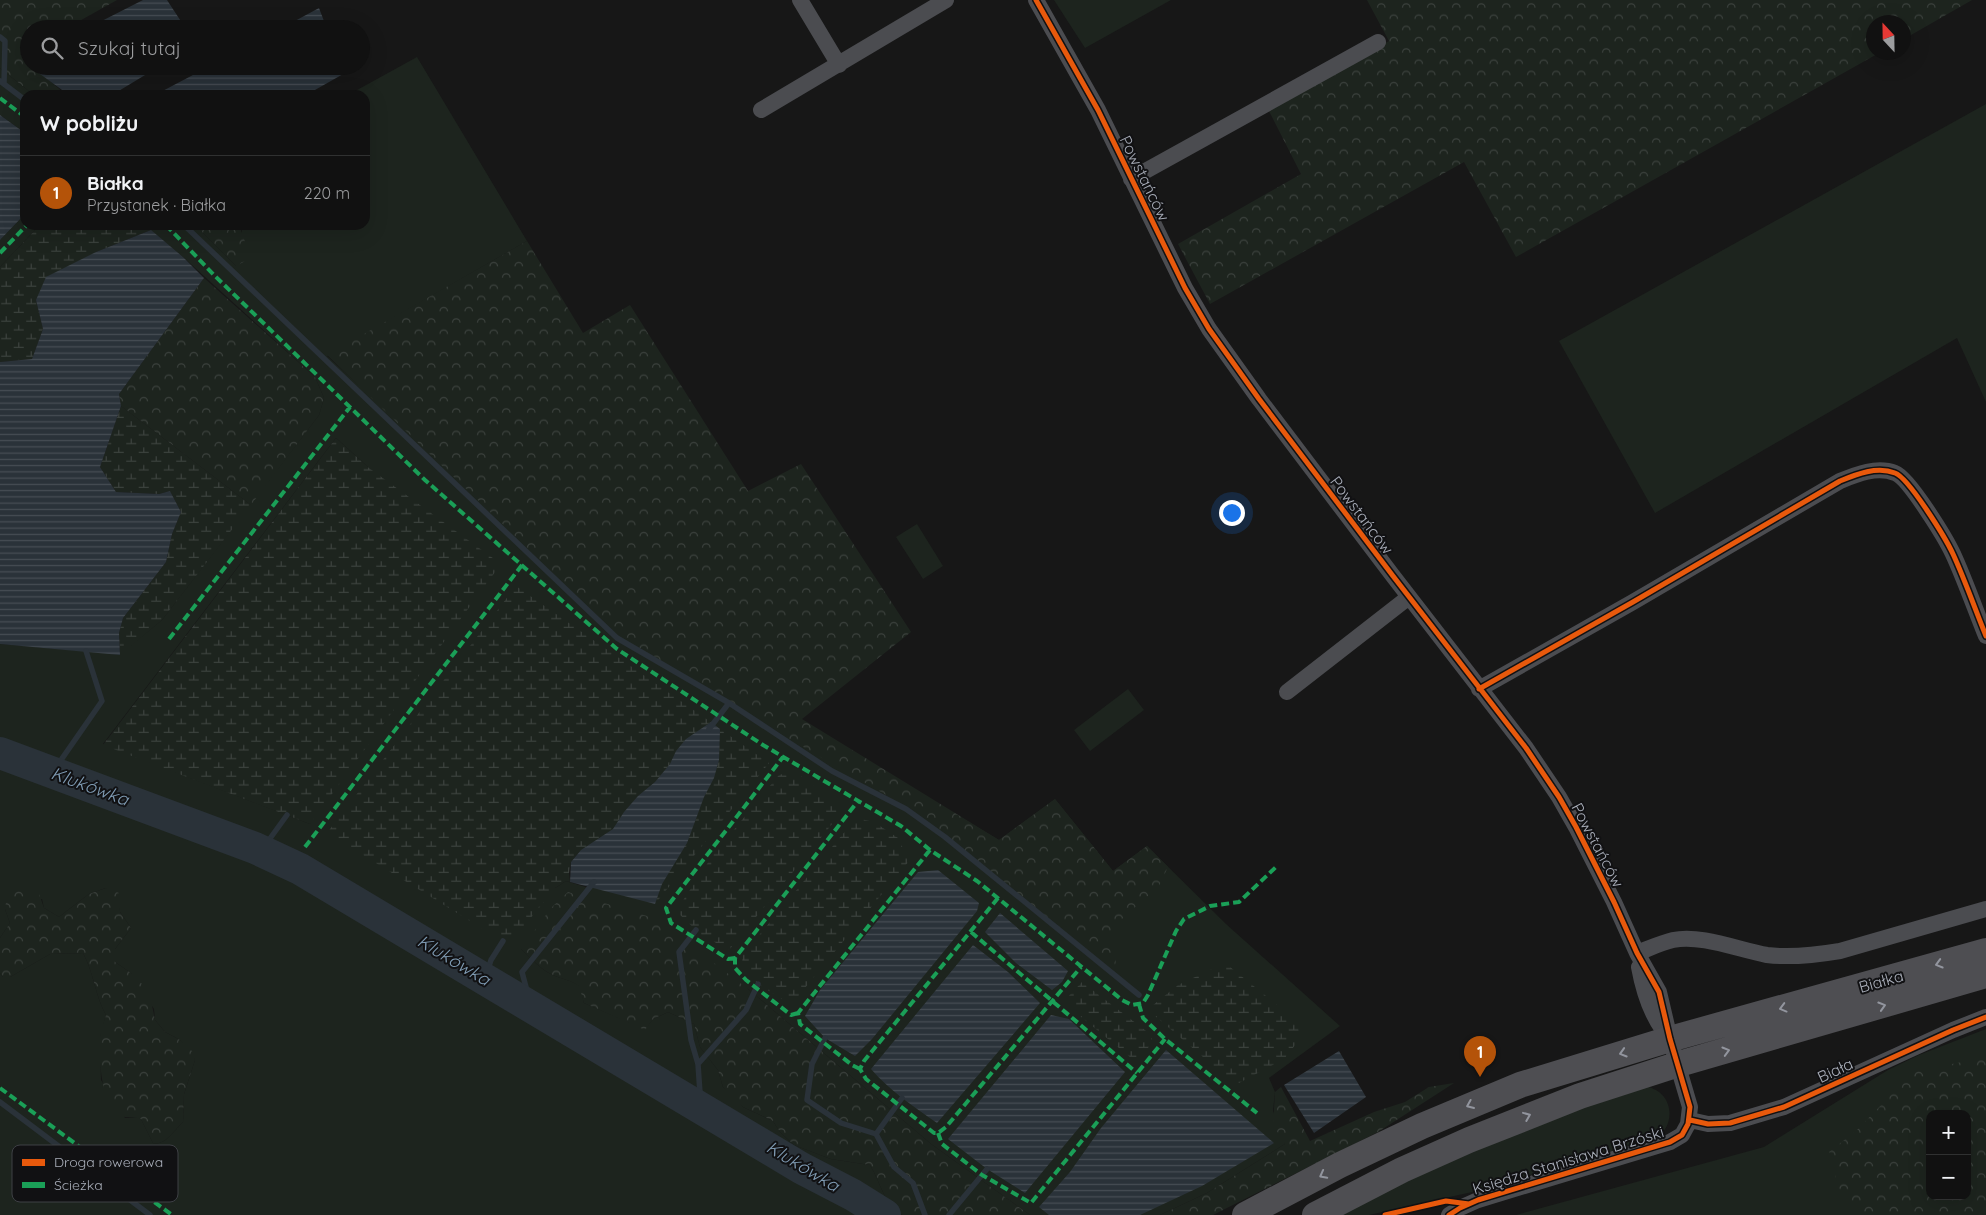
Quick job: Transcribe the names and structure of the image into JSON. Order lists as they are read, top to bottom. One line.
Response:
{"streets":{"highway":["Białka"],"street":["Powstańców","Biała","Księdza Stanisława Brzóski"]},"crossings":[["Powstańców","Białka"],["Biała","Księdza Stanisława Brzóski"]],"water":["Klukówka"],"legend":["Droga rowerowa","Ścieżka"],"north":"top","page":{"search":"Szukaj tutaj","heading":"W pobliżu","list":[{"mark":"1","name":"Białka","note":"Przystanek · Białka","value":"220 m"}],"pins":"1","map_buttons":["+","−"]}}
